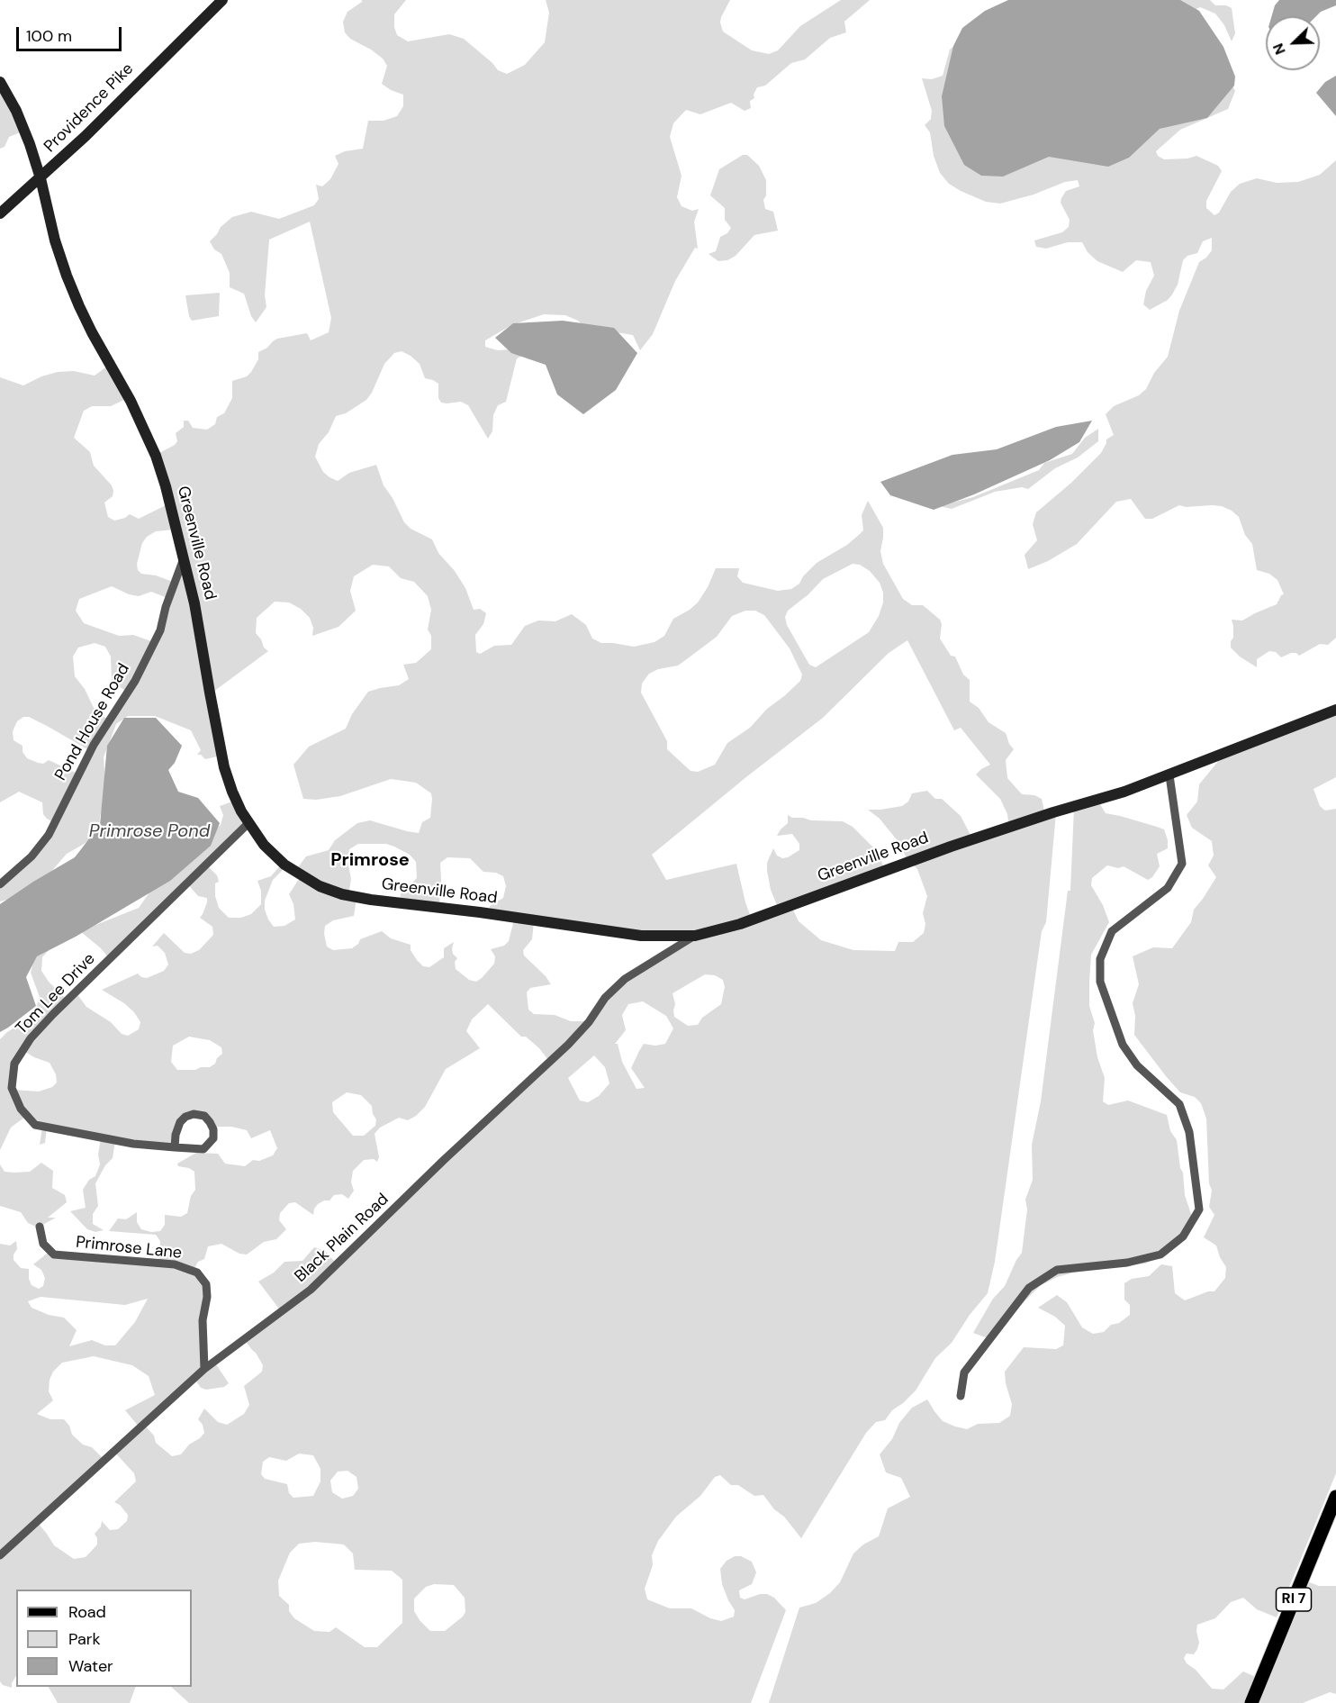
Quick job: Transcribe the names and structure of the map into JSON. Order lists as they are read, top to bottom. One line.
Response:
{"streets":{"main road":["Providence Pike","Greenville Road","RI 7"],"street":["Pond House Road","Tom Lee Drive","Black Plain Road","Primrose Lane"]},"crossings":[["Providence Pike","Greenville Road"],["Greenville Road","Pond House Road"],["Greenville Road","Tom Lee Drive"],["Greenville Road","Black Plain Road"],["Black Plain Road","Primrose Lane"]],"districts":["Primrose"],"water":["Primrose Pond"],"legend":["Road","Park","Water"],"scale_bar":"100 m","north":"bottom left"}
